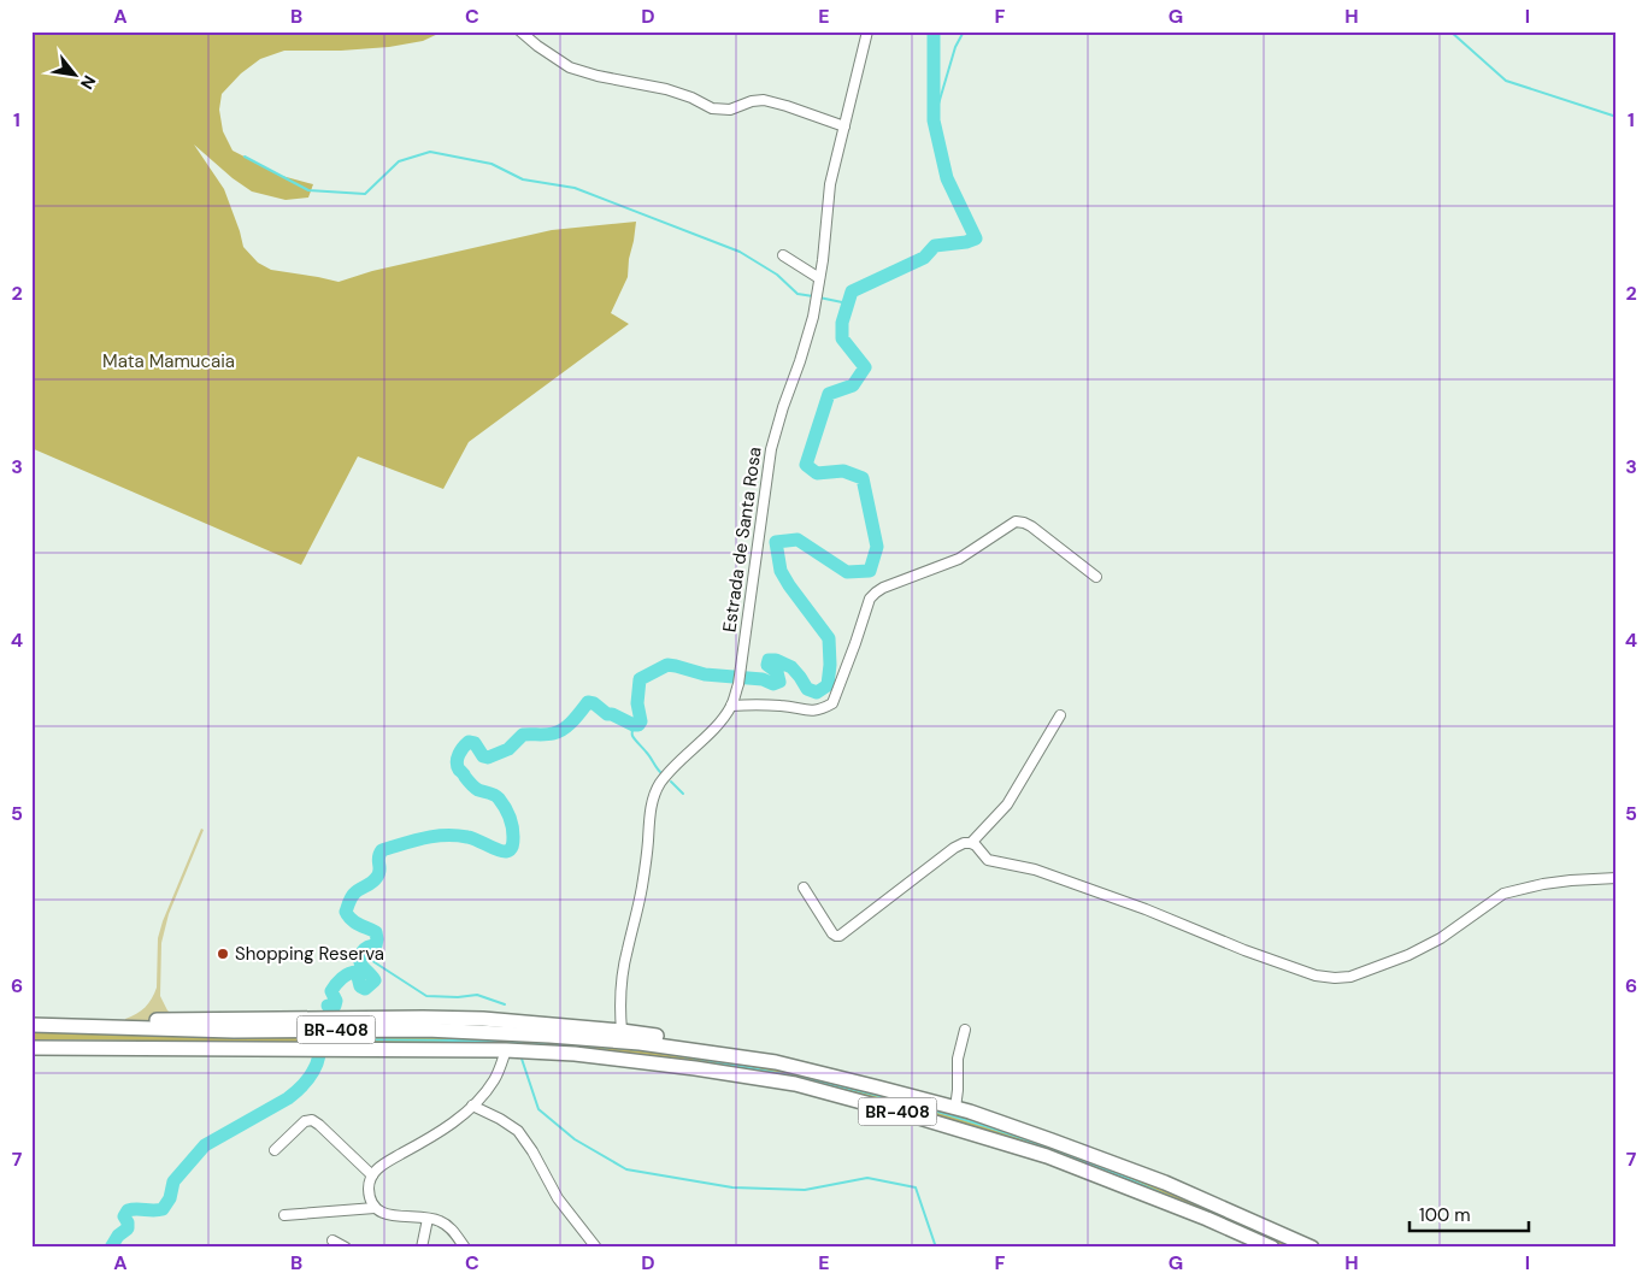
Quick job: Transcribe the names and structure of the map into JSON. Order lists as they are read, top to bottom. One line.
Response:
{"streets":{"highway":["BR-408"],"street":["Estrada de Santa Rosa"]},"parks":["Mata Mamucaia"],"places":["Shopping Reserva"],"scale_bar":"100 m","north":"bottom right","grid":{"columns":["A","B","C","D","E","F","G","H","I"],"rows":["1","2","3","4","5","6","7"]}}
